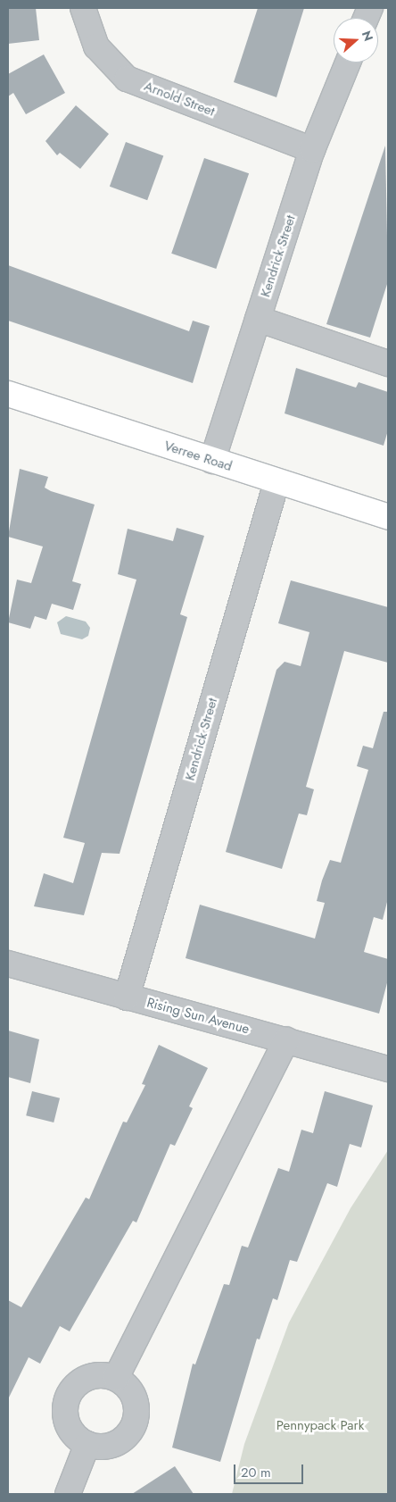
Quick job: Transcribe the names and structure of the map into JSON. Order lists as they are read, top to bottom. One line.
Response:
{"streets":{"main road":["Verree Road"],"street":["Arnold Street","Kendrick Street","Rising Sun Avenue"]},"crossings":[["Arnold Street","Kendrick Street"],["Kendrick Street","Verree Road"],["Kendrick Street","Rising Sun Avenue"]],"parks":["Pennypack Park"],"scale_bar":"20 m","north":"right"}
